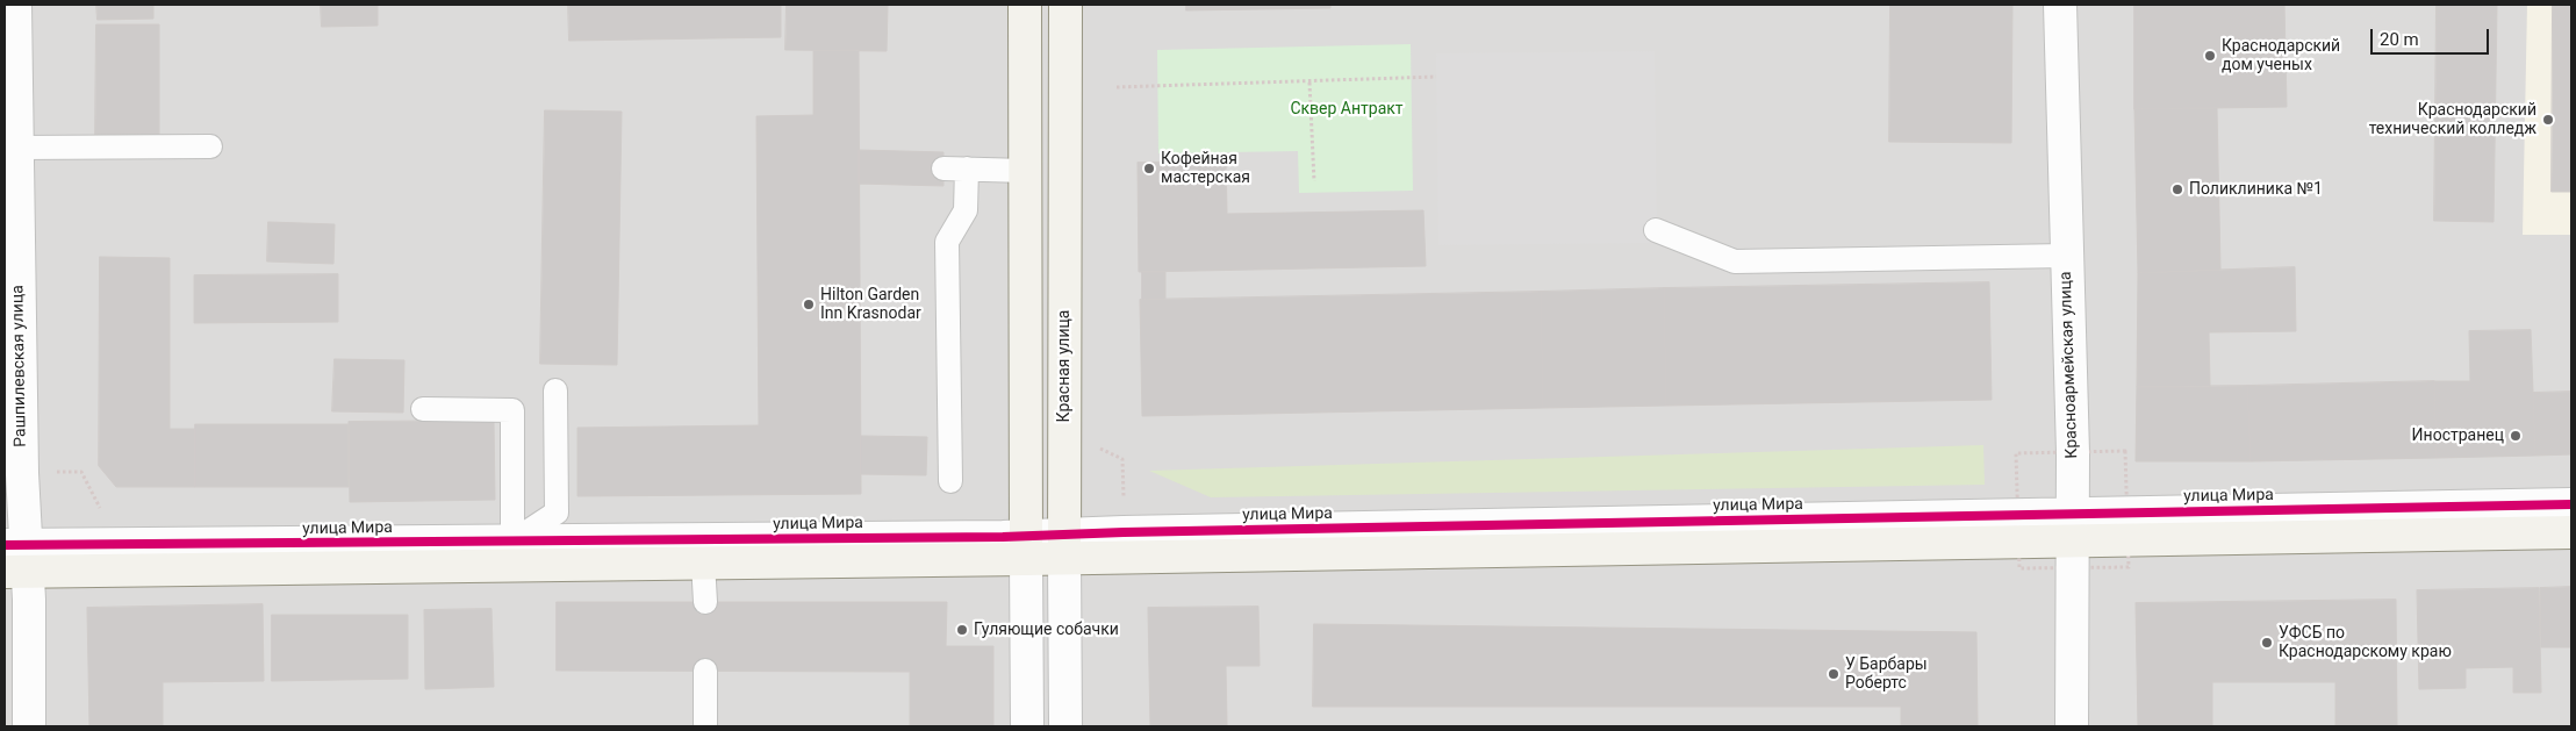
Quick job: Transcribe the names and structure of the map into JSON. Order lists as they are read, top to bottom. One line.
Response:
{"streets":{"main road":["Красная улица","улица Мира"],"street":["Красноармейская улица","Рашпилевская улица"]},"crossings":[["Красноармейская улица","улица Мира"],["Рашпилевская улица","улица Мира"],["Красная улица","улица Мира"]],"parks":["Сквер Антракт"],"places":["Краснодарский дом ученых","Краснодарский технический колледж","Кофейная мастерская","Поликлиника №1","Hilton Garden Inn Krasnodar","Иностранец","Гуляющие собачки","УФСБ по Краснодарскому краю","У Барбары Робертс"],"scale_bar":"20 m"}
